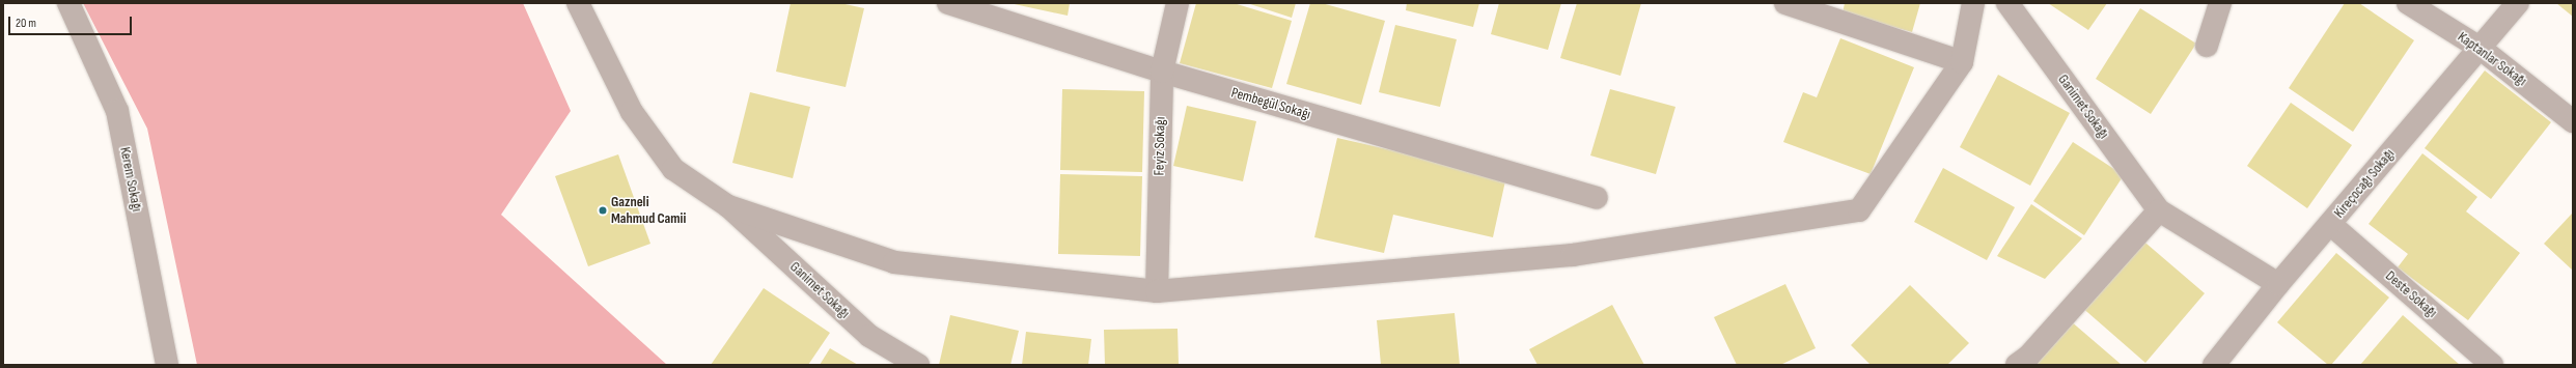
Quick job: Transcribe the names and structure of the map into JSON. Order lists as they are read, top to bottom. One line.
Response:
{"streets":{"street":["Kaptanlar Sokağı","Pembegül Sokağı","Ganimet Sokağı","Feyiz Sokağı","Kerem Sokağı","Kireçocağı Sokağı","Deste Sokağı"]},"crossings":[["Kaptanlar Sokağı","Kireçocağı Sokağı"],["Pembegül Sokağı","Feyiz Sokağı"],["Ganimet Sokağı","Kireçocağı Sokağı"],["Kireçocağı Sokağı","Deste Sokağı"]],"places":["Gazneli Mahmud Camii"],"scale_bar":"20 m"}
